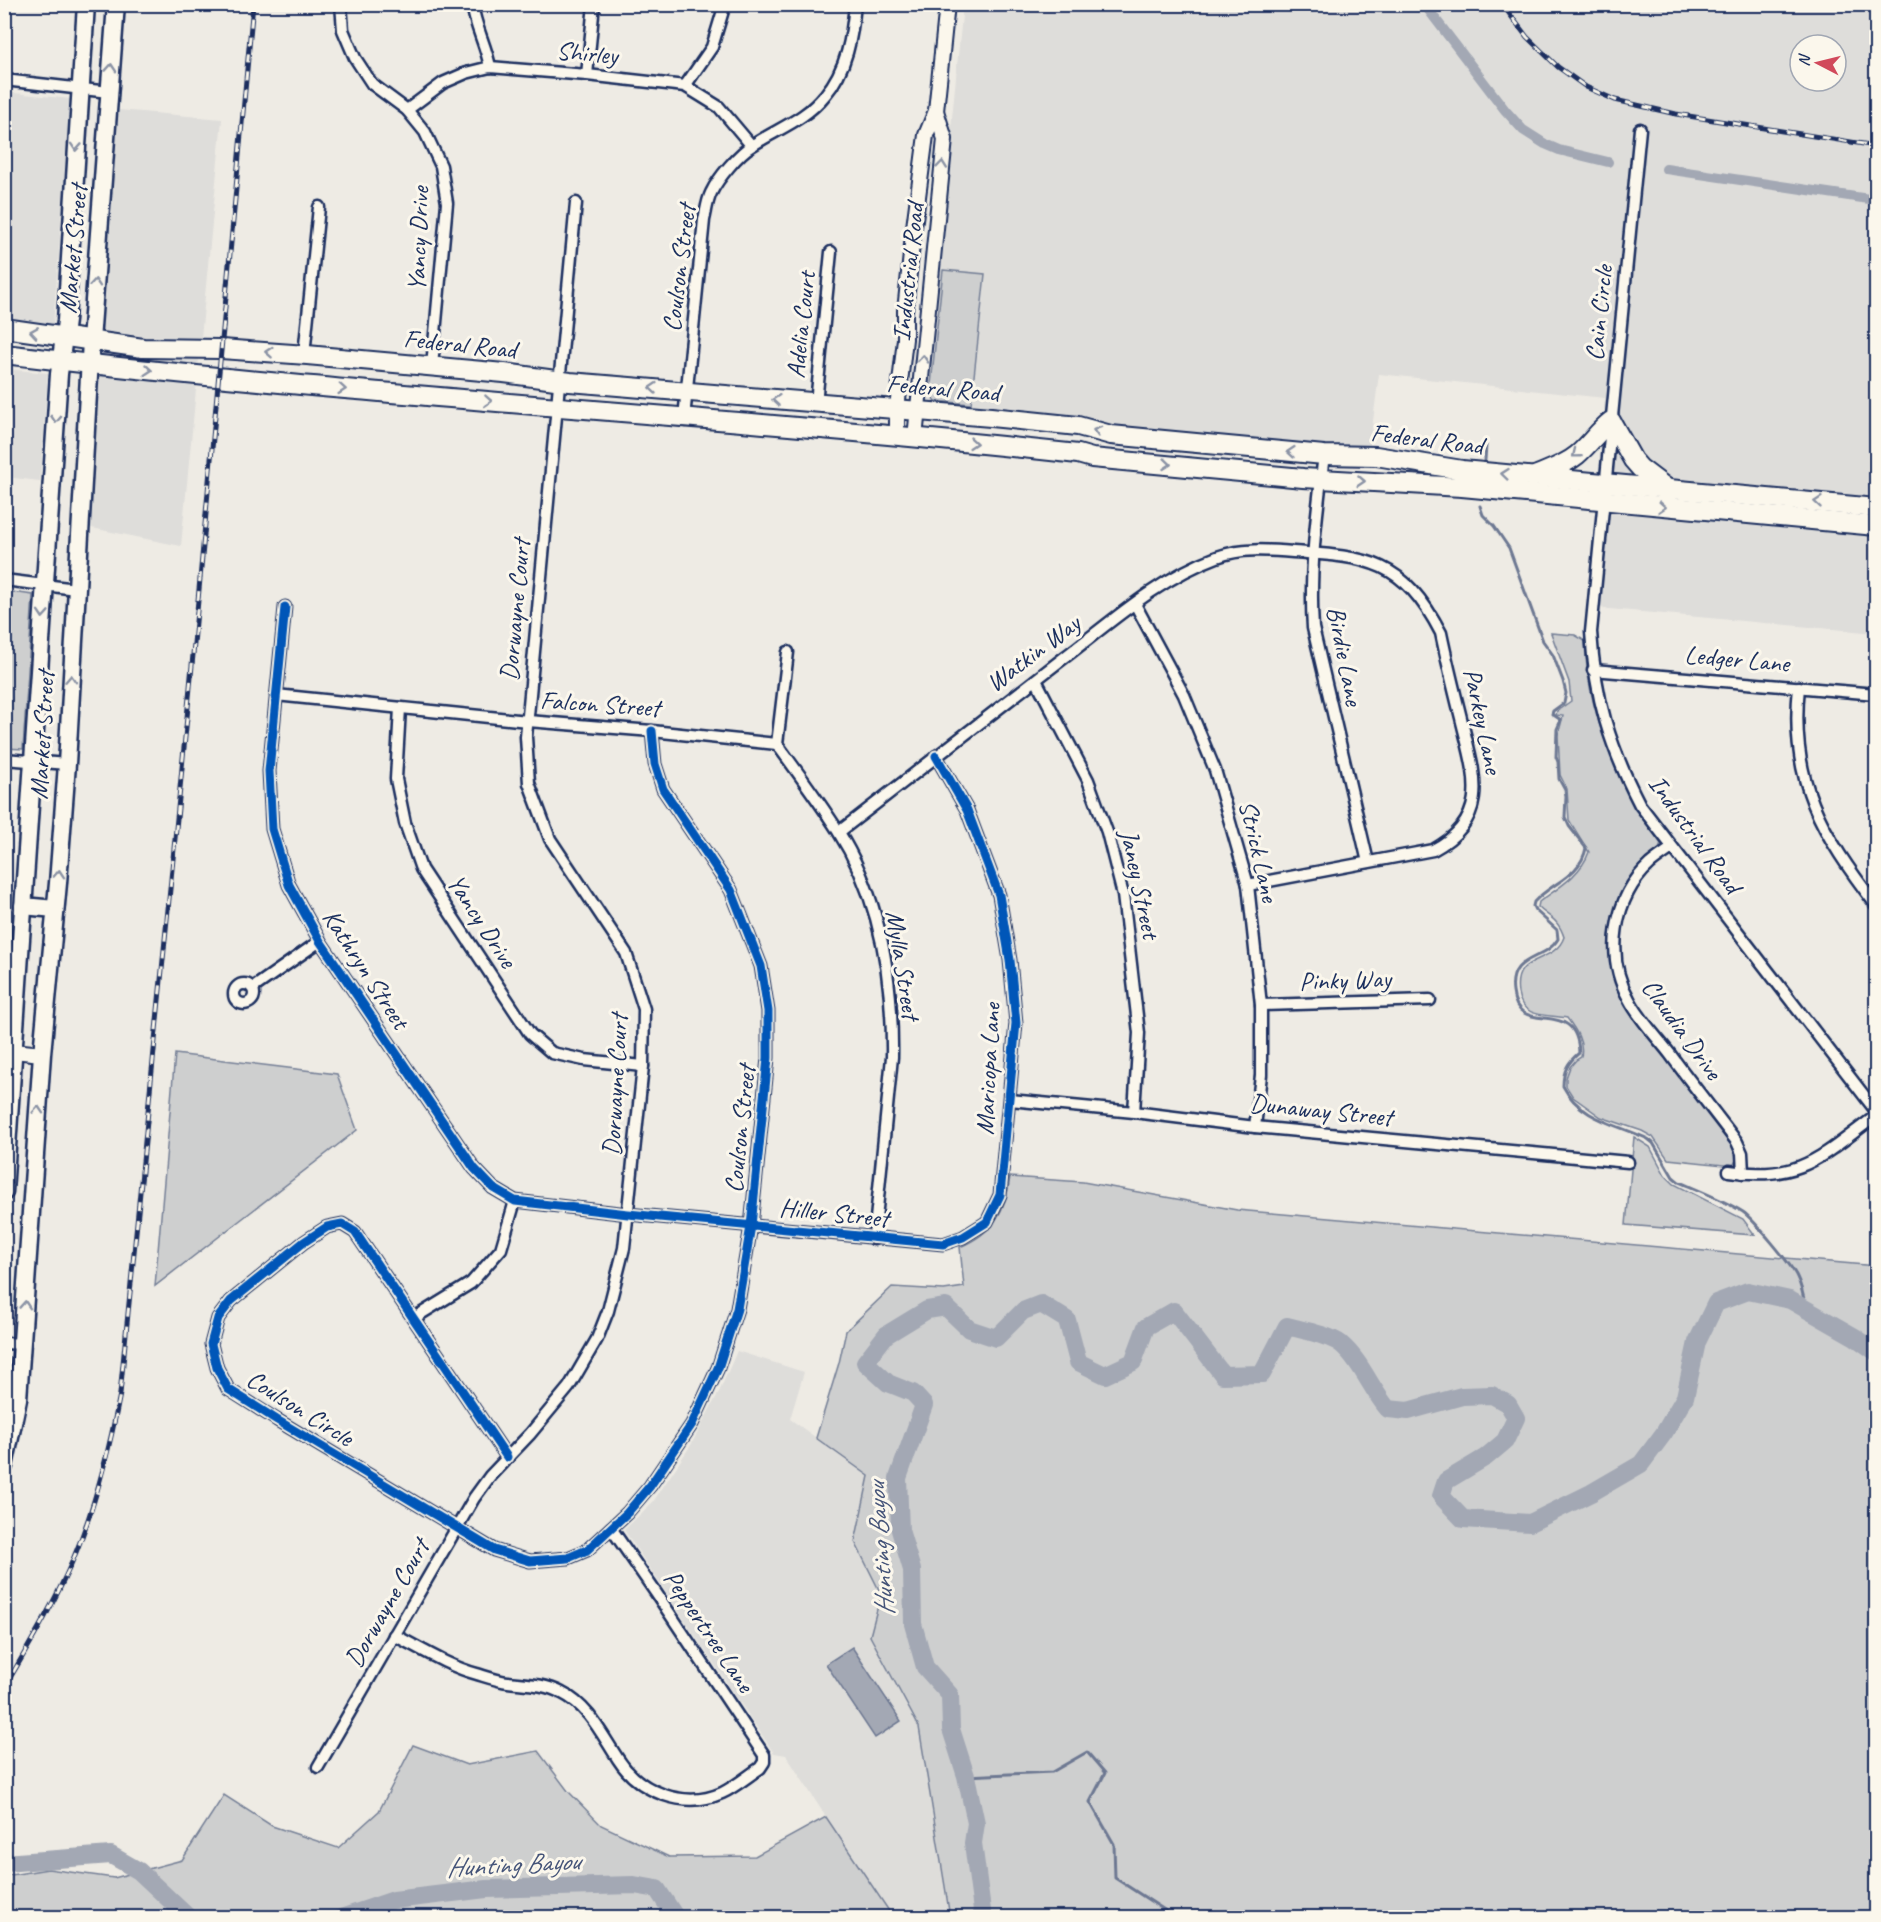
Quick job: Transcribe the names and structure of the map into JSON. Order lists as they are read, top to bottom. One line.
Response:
{"streets":{"main road":["Market Street","Federal Road"],"street":["Shirley","Yancy Drive","Coulson Street","Industrial Road","Cain Circle","Adelia Court","Dorwayne Court","Watkin Way","Birdie Lane","Ledger Lane","Falcon Street","Parkey Lane","Strick Lane","Janey Street","Mylla Street","Kathryn Street","Pinky Way","Claudia Drive","Maricopa Lane","Dunaway Street","Hiller Street","Coulson Circle","Peppertree Lane"]},"crossings":[["Shirley","Yancy Drive"],["Shirley","Coulson Street"],["Yancy Drive","Federal Road"],["Yancy Drive","Dorwayne Court"],["Yancy Drive","Falcon Street"],["Market Street","Federal Road"],["Coulson Street","Federal Road"],["Coulson Street","Dorwayne Court"],["Coulson Street","Falcon Street"],["Coulson Street","Hiller Street"],["Coulson Street","Coulson Circle"],["Coulson Street","Peppertree Lane"],["Industrial Road","Cain Circle"],["Industrial Road","Federal Road"],["Industrial Road","Ledger Lane"],["Industrial Road","Claudia Drive"],["Cain Circle","Federal Road"],["Adelia Court","Federal Road"],["Federal Road","Dorwayne Court"],["Federal Road","Birdie Lane"],["Dorwayne Court","Falcon Street"],["Dorwayne Court","Kathryn Street"],["Dorwayne Court","Hiller Street"],["Dorwayne Court","Coulson Circle"],["Dorwayne Court","Peppertree Lane"],["Watkin Way","Parkey Lane"],["Watkin Way","Strick Lane"],["Watkin Way","Janey Street"],["Watkin Way","Mylla Street"],["Watkin Way","Maricopa Lane"],["Birdie Lane","Parkey Lane"],["Falcon Street","Mylla Street"],["Falcon Street","Kathryn Street"],["Parkey Lane","Strick Lane"],["Strick Lane","Pinky Way"],["Strick Lane","Dunaway Street"],["Janey Street","Dunaway Street"],["Mylla Street","Hiller Street"],["Kathryn Street","Hiller Street"],["Maricopa Lane","Dunaway Street"],["Maricopa Lane","Hiller Street"]],"water":["Hunting Bayou"],"north":"left"}
